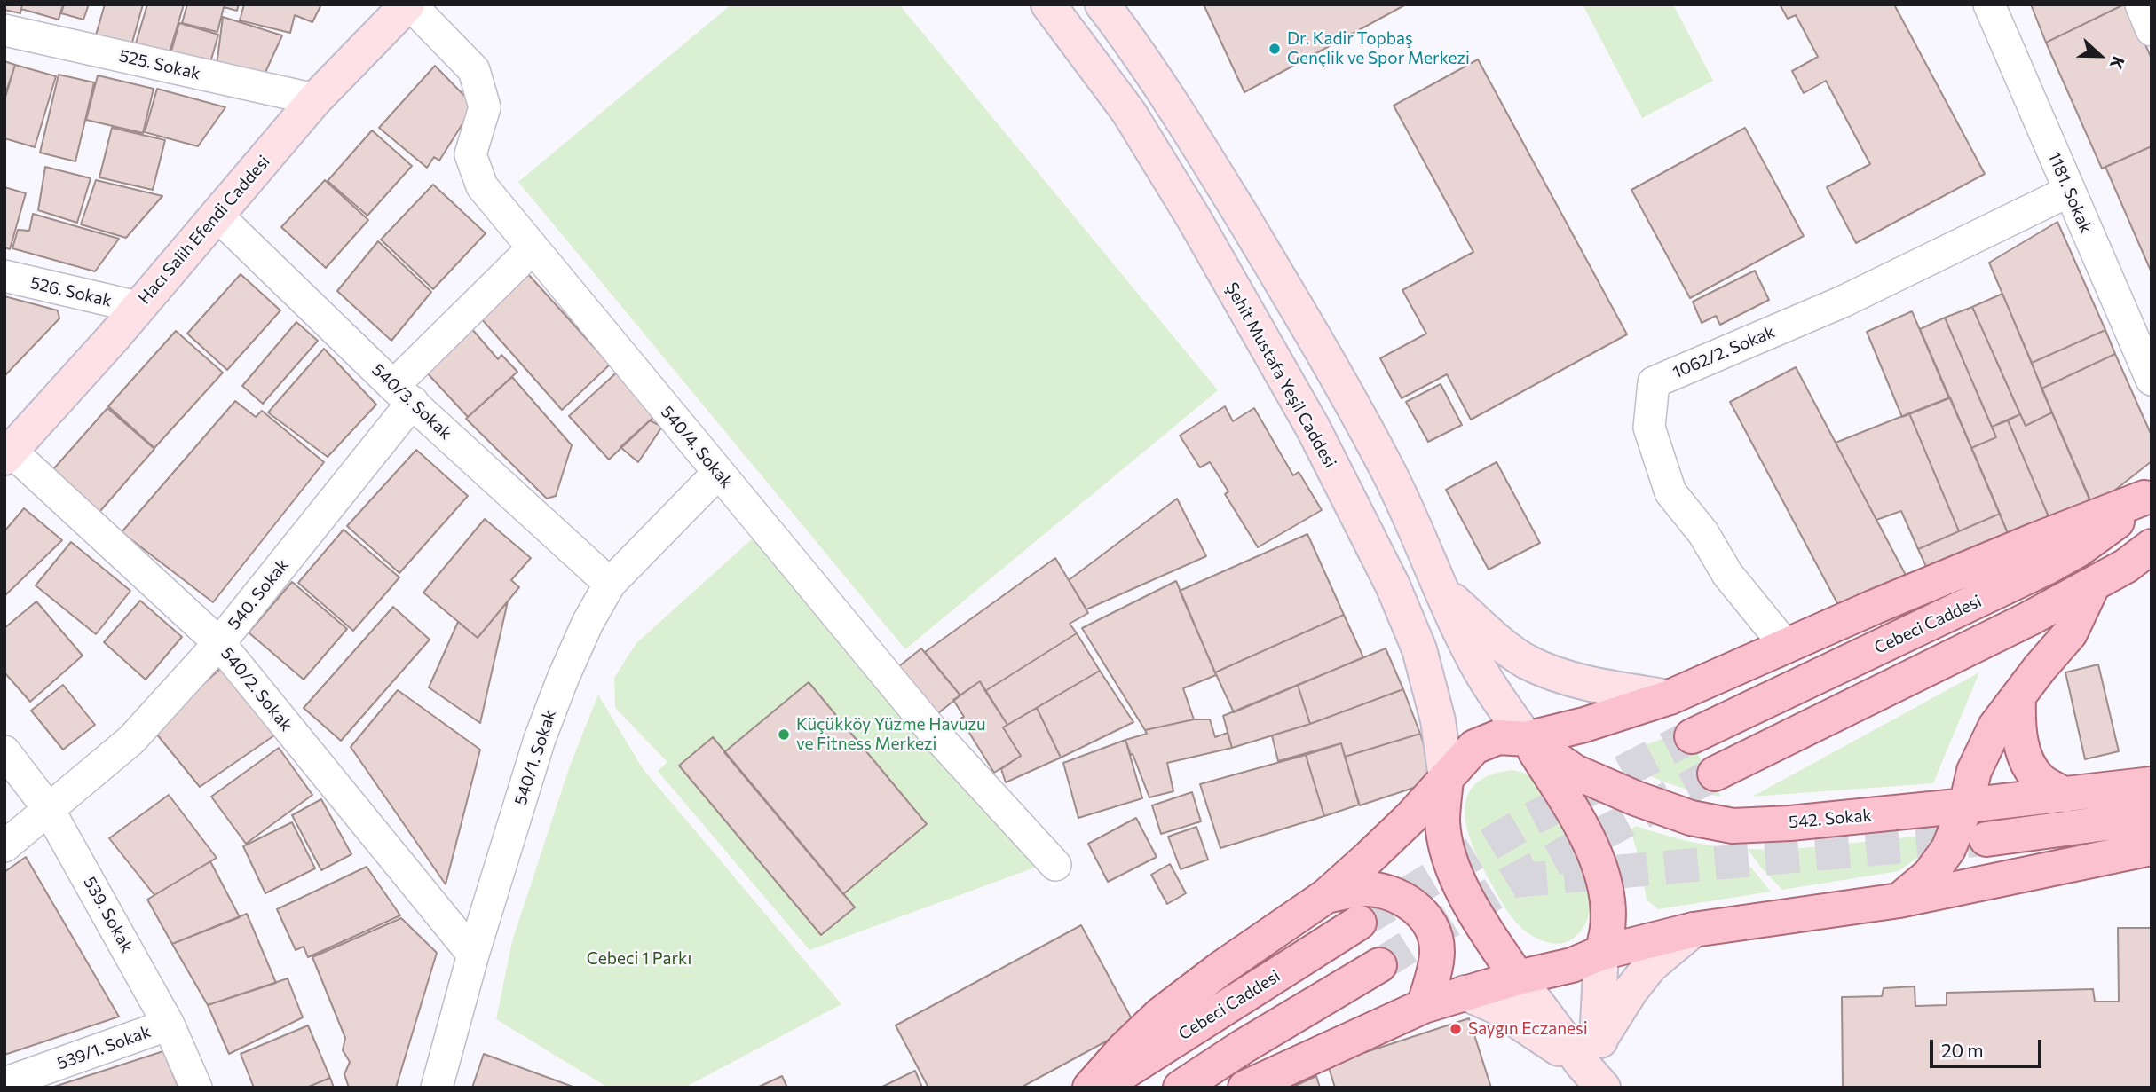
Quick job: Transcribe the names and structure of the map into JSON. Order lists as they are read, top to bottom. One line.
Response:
{"streets":{"main road":["Hacı Salih Efendi Caddesi","Şehit Mustafa Yeşil Caddesi","Cebeci Caddesi","542. Sokak"],"street":["525. Sokak","1181. Sokak","526. Sokak","1062/2. Sokak","540/3. Sokak","540/4. Sokak","540. Sokak","540/2. Sokak","540/1. Sokak","539. Sokak","539/1. Sokak"]},"crossings":[["525. Sokak","Hacı Salih Efendi Caddesi"],["1181. Sokak","1062/2. Sokak"],["Hacı Salih Efendi Caddesi","526. Sokak"],["Hacı Salih Efendi Caddesi","540/3. Sokak"],["Hacı Salih Efendi Caddesi","540/4. Sokak"],["Hacı Salih Efendi Caddesi","540/2. Sokak"],["540/3. Sokak","540. Sokak"],["540/3. Sokak","540/1. Sokak"],["540/4. Sokak","540. Sokak"],["540/4. Sokak","540/1. Sokak"],["540. Sokak","540/2. Sokak"],["540. Sokak","539. Sokak"],["540/2. Sokak","540/1. Sokak"],["539. Sokak","539/1. Sokak"]],"parks":["Cebeci 1 Parkı"],"places":["Dr. Kadir Topbaş Gençlik ve Spor Merkezi","Küçükköy Yüzme Havuzu ve Fitness Merkezi","Saygın Eczanesi"],"scale_bar":"20 m","north":"right"}
